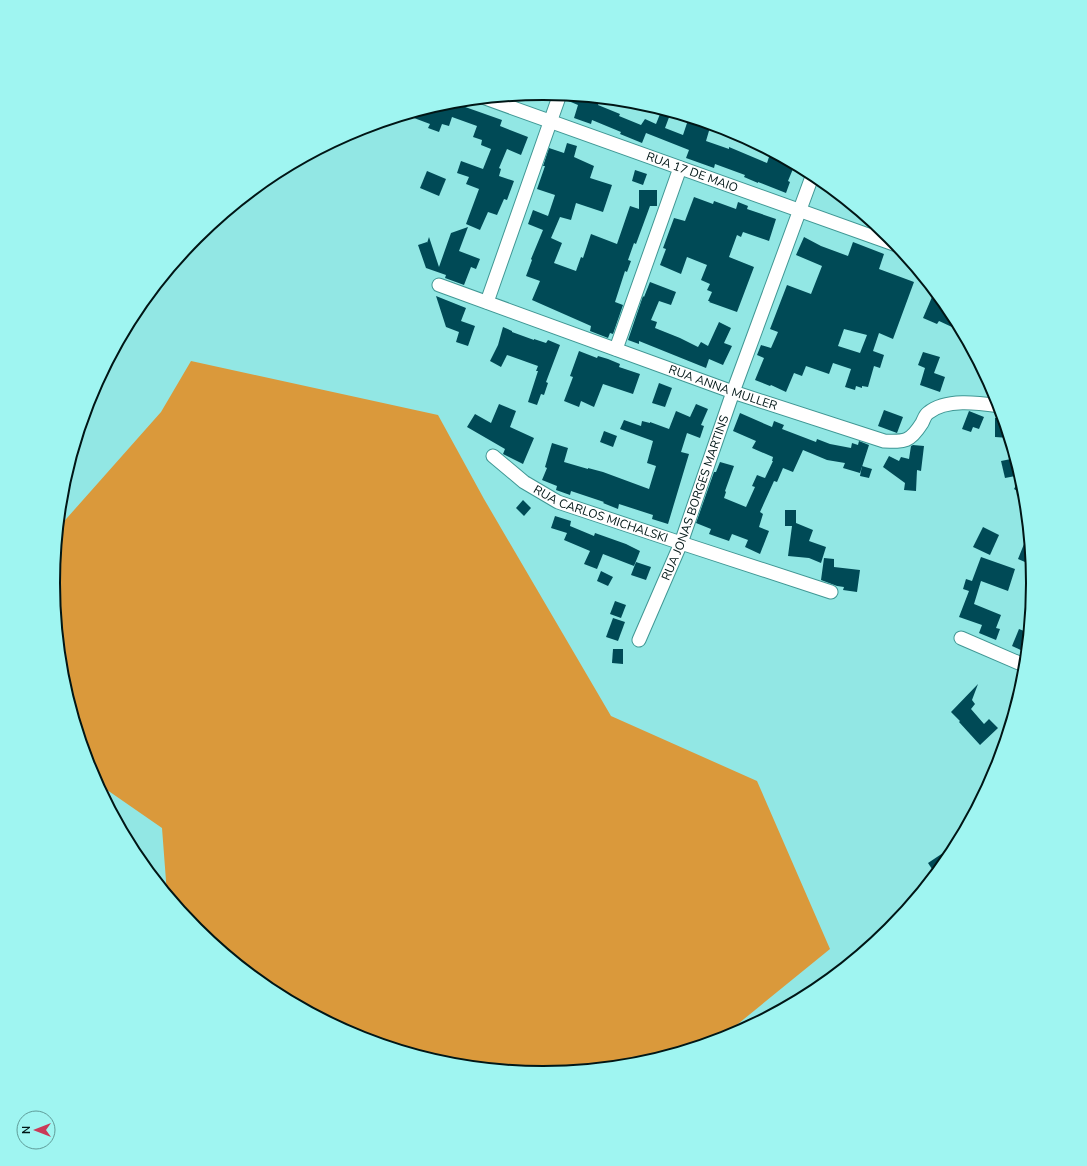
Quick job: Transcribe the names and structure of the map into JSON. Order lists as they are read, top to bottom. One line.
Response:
{"streets":{"street":["RUA 17 DE MAIO","RUA ANNA MULLER","RUA JONAS BORGES MARTINS","RUA CARLOS MICHALSKI"]},"crossings":[["RUA 17 DE MAIO","RUA JONAS BORGES MARTINS"],["RUA ANNA MULLER","RUA JONAS BORGES MARTINS"],["RUA JONAS BORGES MARTINS","RUA CARLOS MICHALSKI"]],"north":"left"}
